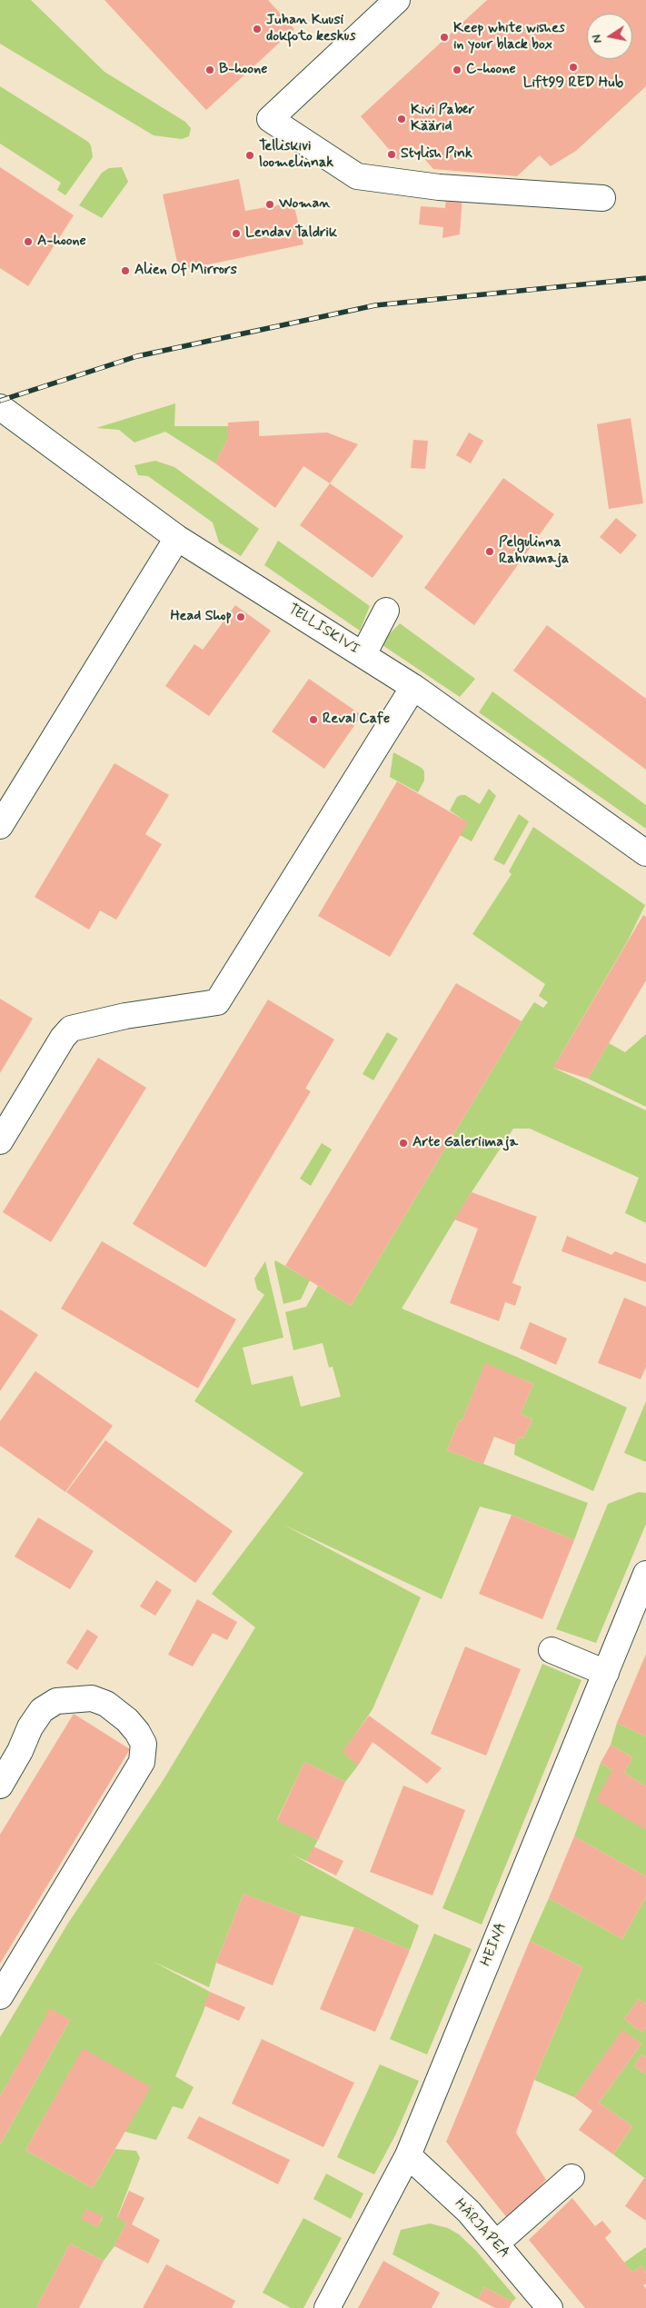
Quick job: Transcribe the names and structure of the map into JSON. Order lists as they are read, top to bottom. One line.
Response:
{"streets":{"street":["TELLISKIVI","HEINA","HÄRJAPEA"]},"crossings":[["HEINA","HÄRJAPEA"]],"places":["Juhan Kuusi dokfoto keskus","Keep white wishes in your black box","Lift99 RED Hub","B-hoone","C-hoone","Kivi Paber Käärid","Stylish Pink","Telliskivi loomelinnak","Woman","Lendav Taldrik","A-hoone","Alien Of Mirrors","Pelgulinna Rahvamaja","Head Shop","Reval Cafe","Arte Galeriimaja"],"north":"left"}
